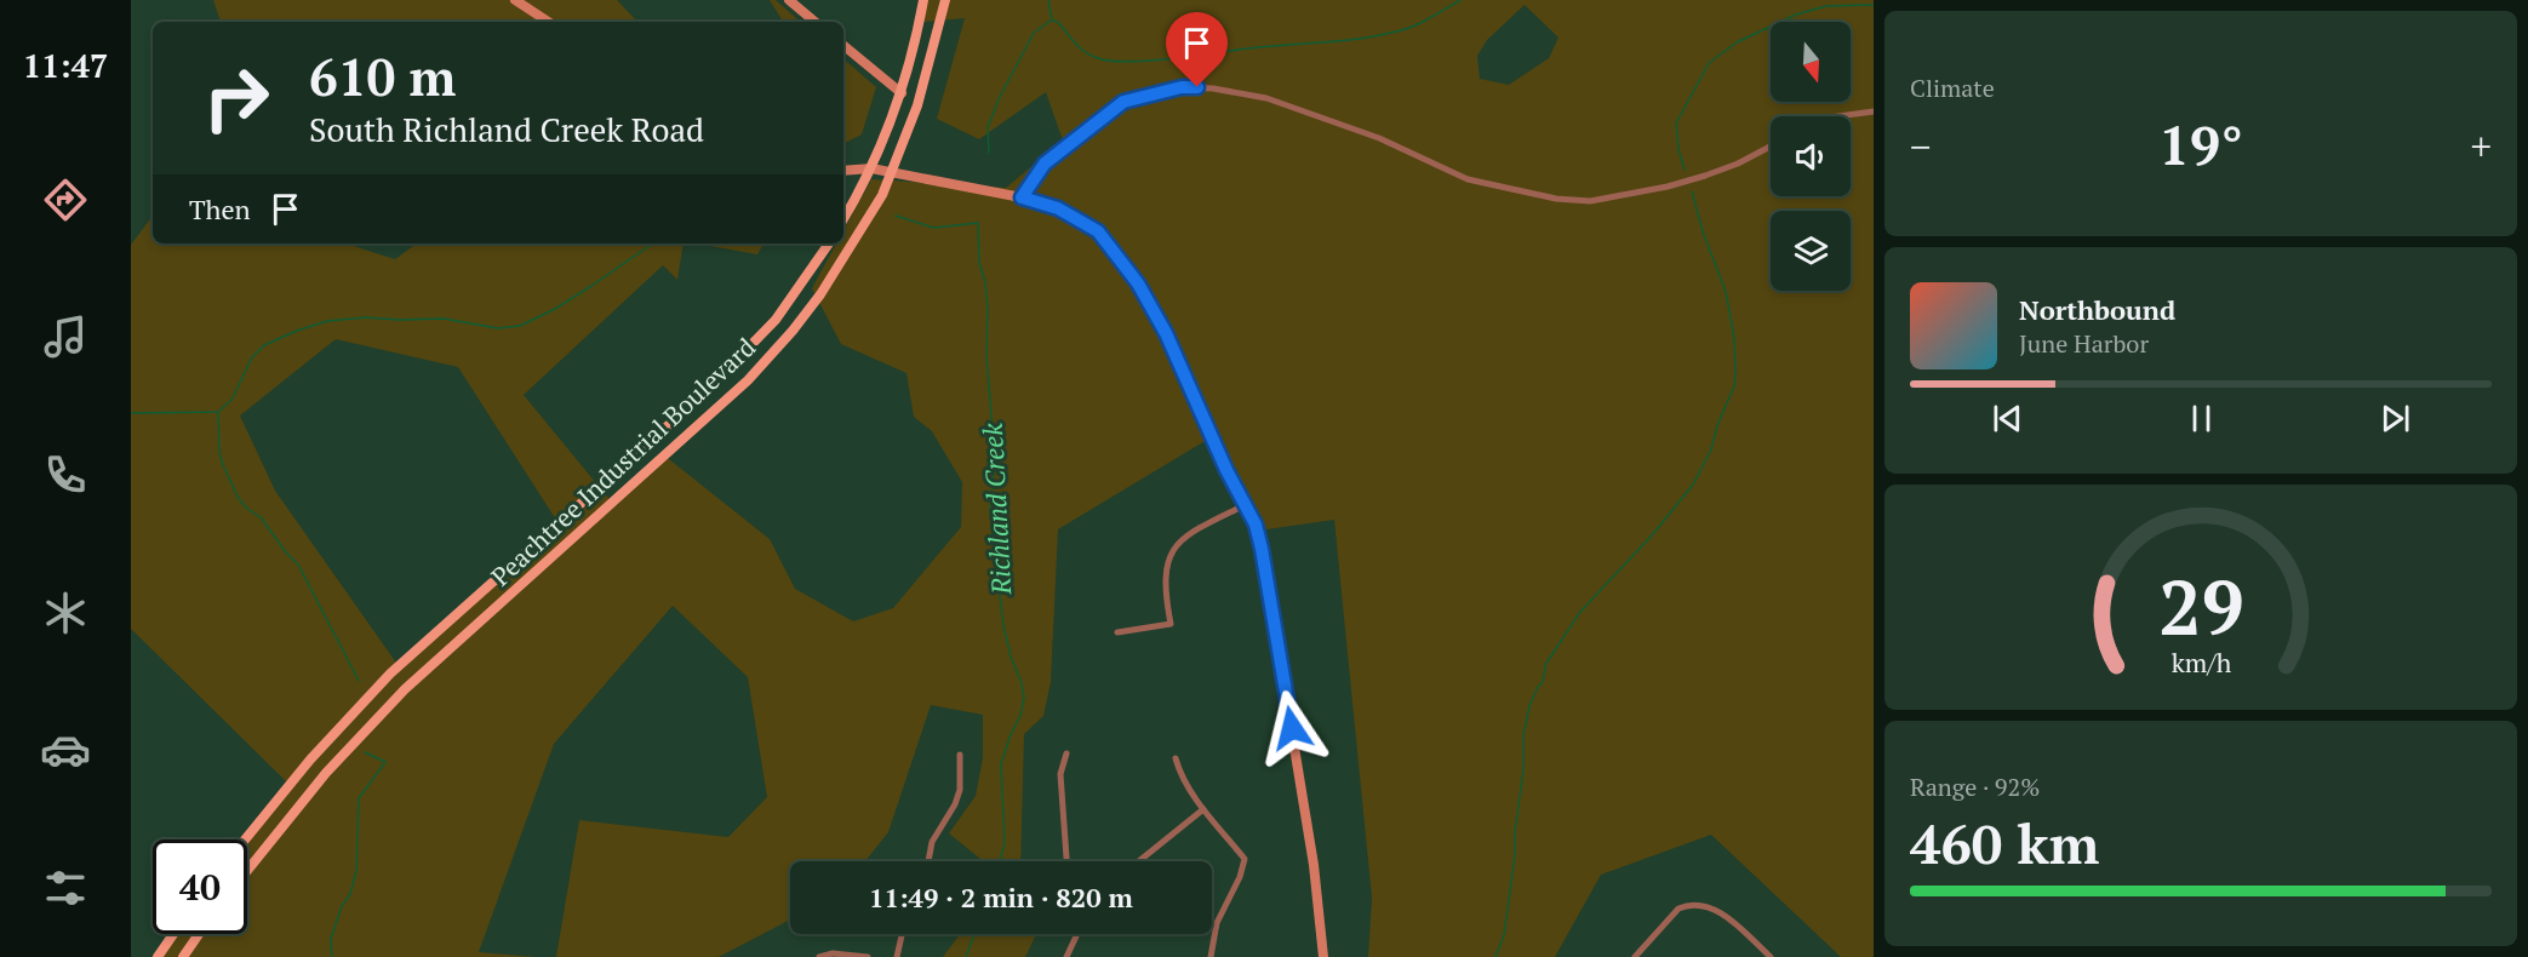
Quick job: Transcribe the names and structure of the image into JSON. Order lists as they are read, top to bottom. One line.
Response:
{"streets":{"main road":["Peachtree Industrial Boulevard"]},"water":["Richland Creek"],"north":"bottom","page":{"tabs":"11:47","tile":["Climate",["Range · 92%","460 km"]],"turn":["610 m","South Richland Creek Road"],"heat":["−","19°","+"],"then":"Then","song":["Northbound","June Harbor"],"limit":"40","trip":"11:49 · 2 min · 820 m","gauge":["29","km/h"]}}
